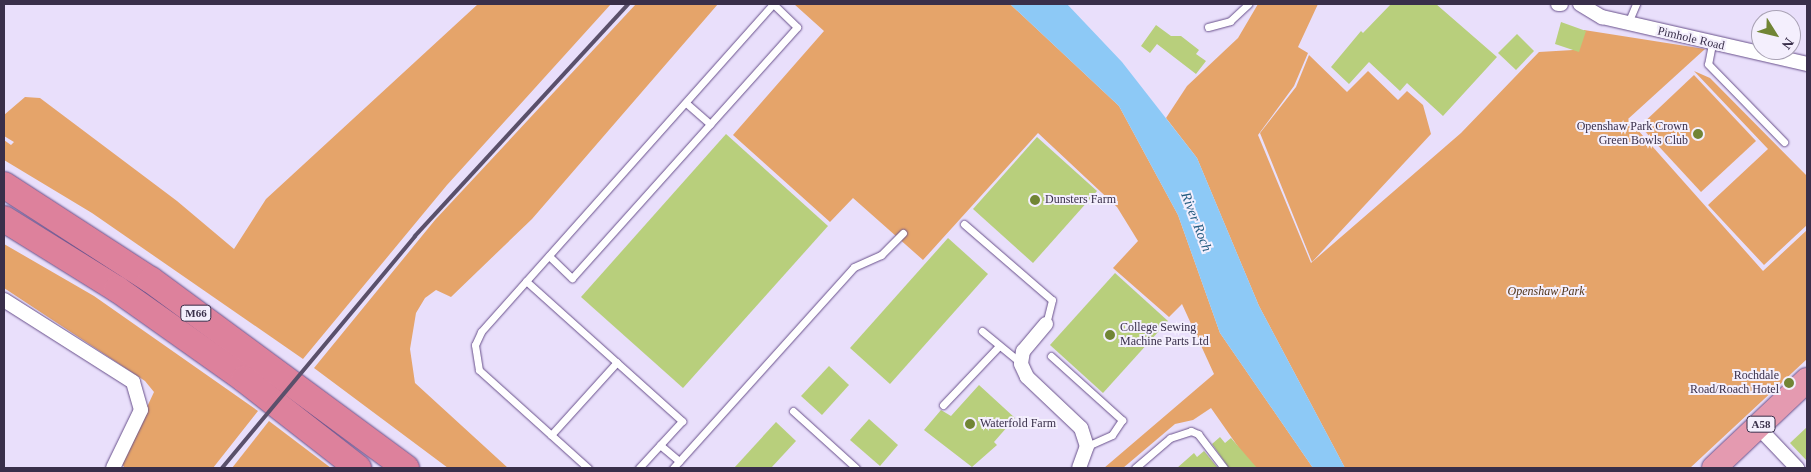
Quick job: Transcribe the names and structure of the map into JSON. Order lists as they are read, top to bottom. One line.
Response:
{"streets":{"highway":["M66","A58"],"street":["Pimhole Road"]},"water":["River Roch"],"parks":["Openshaw Park"],"places":["Openshaw Park Crown Green Bowls Club","Dunsters Farm","College Sewing Machine Parts Ltd","Rochdale Road/Roach Hotel","Waterfold Farm"],"north":"bottom right"}
